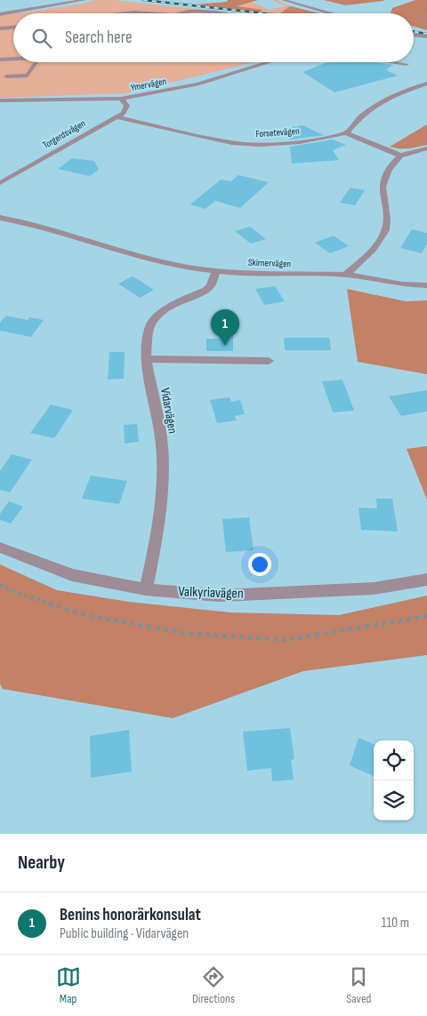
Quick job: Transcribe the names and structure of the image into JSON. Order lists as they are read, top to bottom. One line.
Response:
{"streets":{"street":["Ymervägen","Forsetevägen","Torgerdsvägen","Skirnervägen","Vidarvägen","Valkyriavägen"]},"crossings":[["Forsetevägen","Torgerdsvägen"],["Skirnervägen","Vidarvägen"],["Vidarvägen","Valkyriavägen"]],"page":{"search":"Search here","pins":"1","heading":"Nearby","list":[{"mark":"1","name":"Benins honorärkonsulat","note":"Public building · Vidarvägen","value":"110 m"}],"nav":["Map","Directions","Saved"]}}
